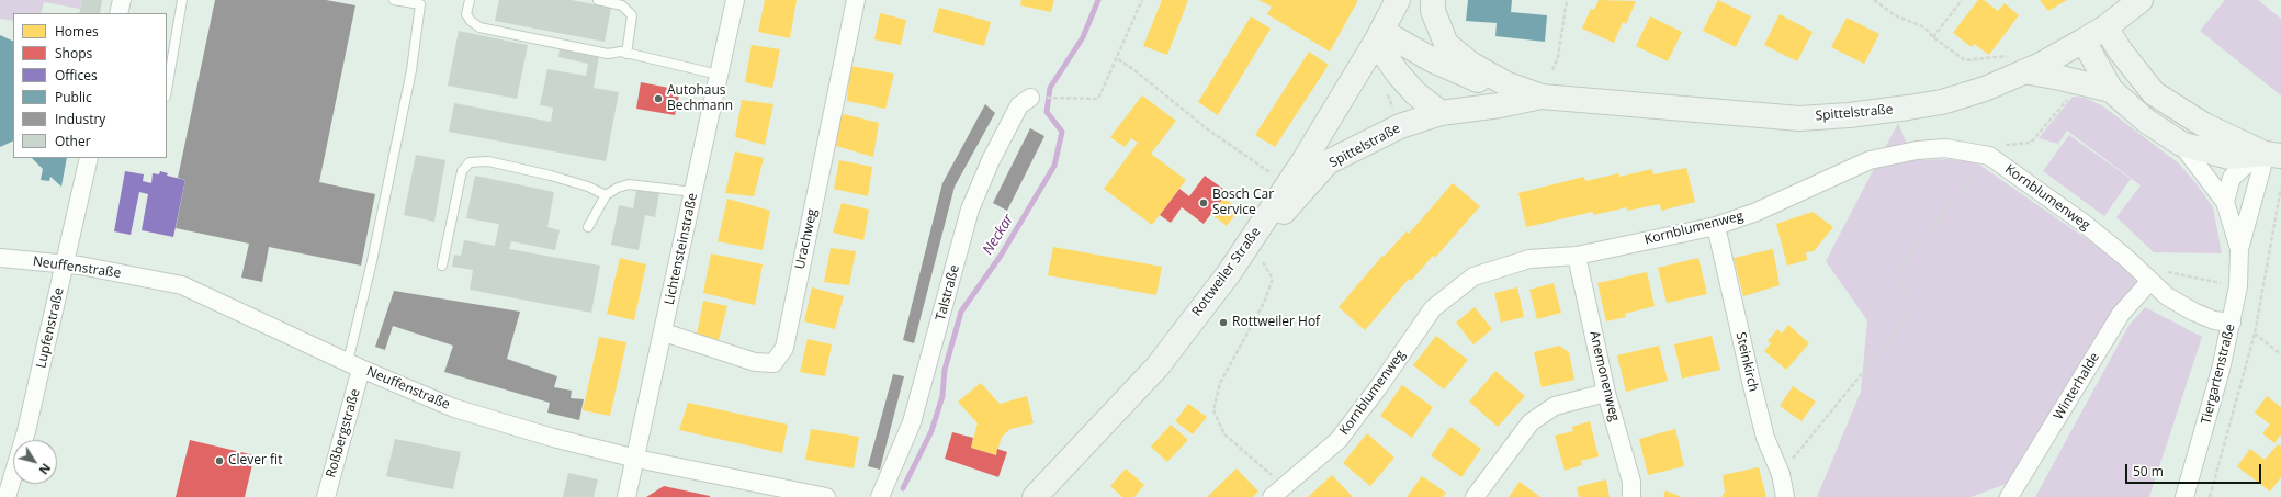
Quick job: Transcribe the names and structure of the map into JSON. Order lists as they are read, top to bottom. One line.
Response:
{"streets":{"main road":["Spittelstraße","Rottweiler Straße"],"street":["Kornblumenweg","Urachweg","Lichtensteinstraße","Neuffenstraße","Talstraße","Lupfenstraße","Steinkirch","Tiergartenstraße","Anemonenweg","Winterhalde","Roßbergstraße"]},"crossings":[["Spittelstraße","Rottweiler Straße"],["Kornblumenweg","Steinkirch"],["Kornblumenweg","Tiergartenstraße"],["Kornblumenweg","Anemonenweg"],["Kornblumenweg","Winterhalde"],["Urachweg","Lichtensteinstraße"],["Lichtensteinstraße","Neuffenstraße"],["Neuffenstraße","Lupfenstraße"],["Neuffenstraße","Roßbergstraße"]],"water":["Neckar"],"places":["Autohaus Bechmann","Bosch Car Service","Rottweiler Hof","Clever fit"],"legend":["Homes","Shops","Offices","Public","Industry","Other"],"scale_bar":"50 m","north":"bottom right"}
